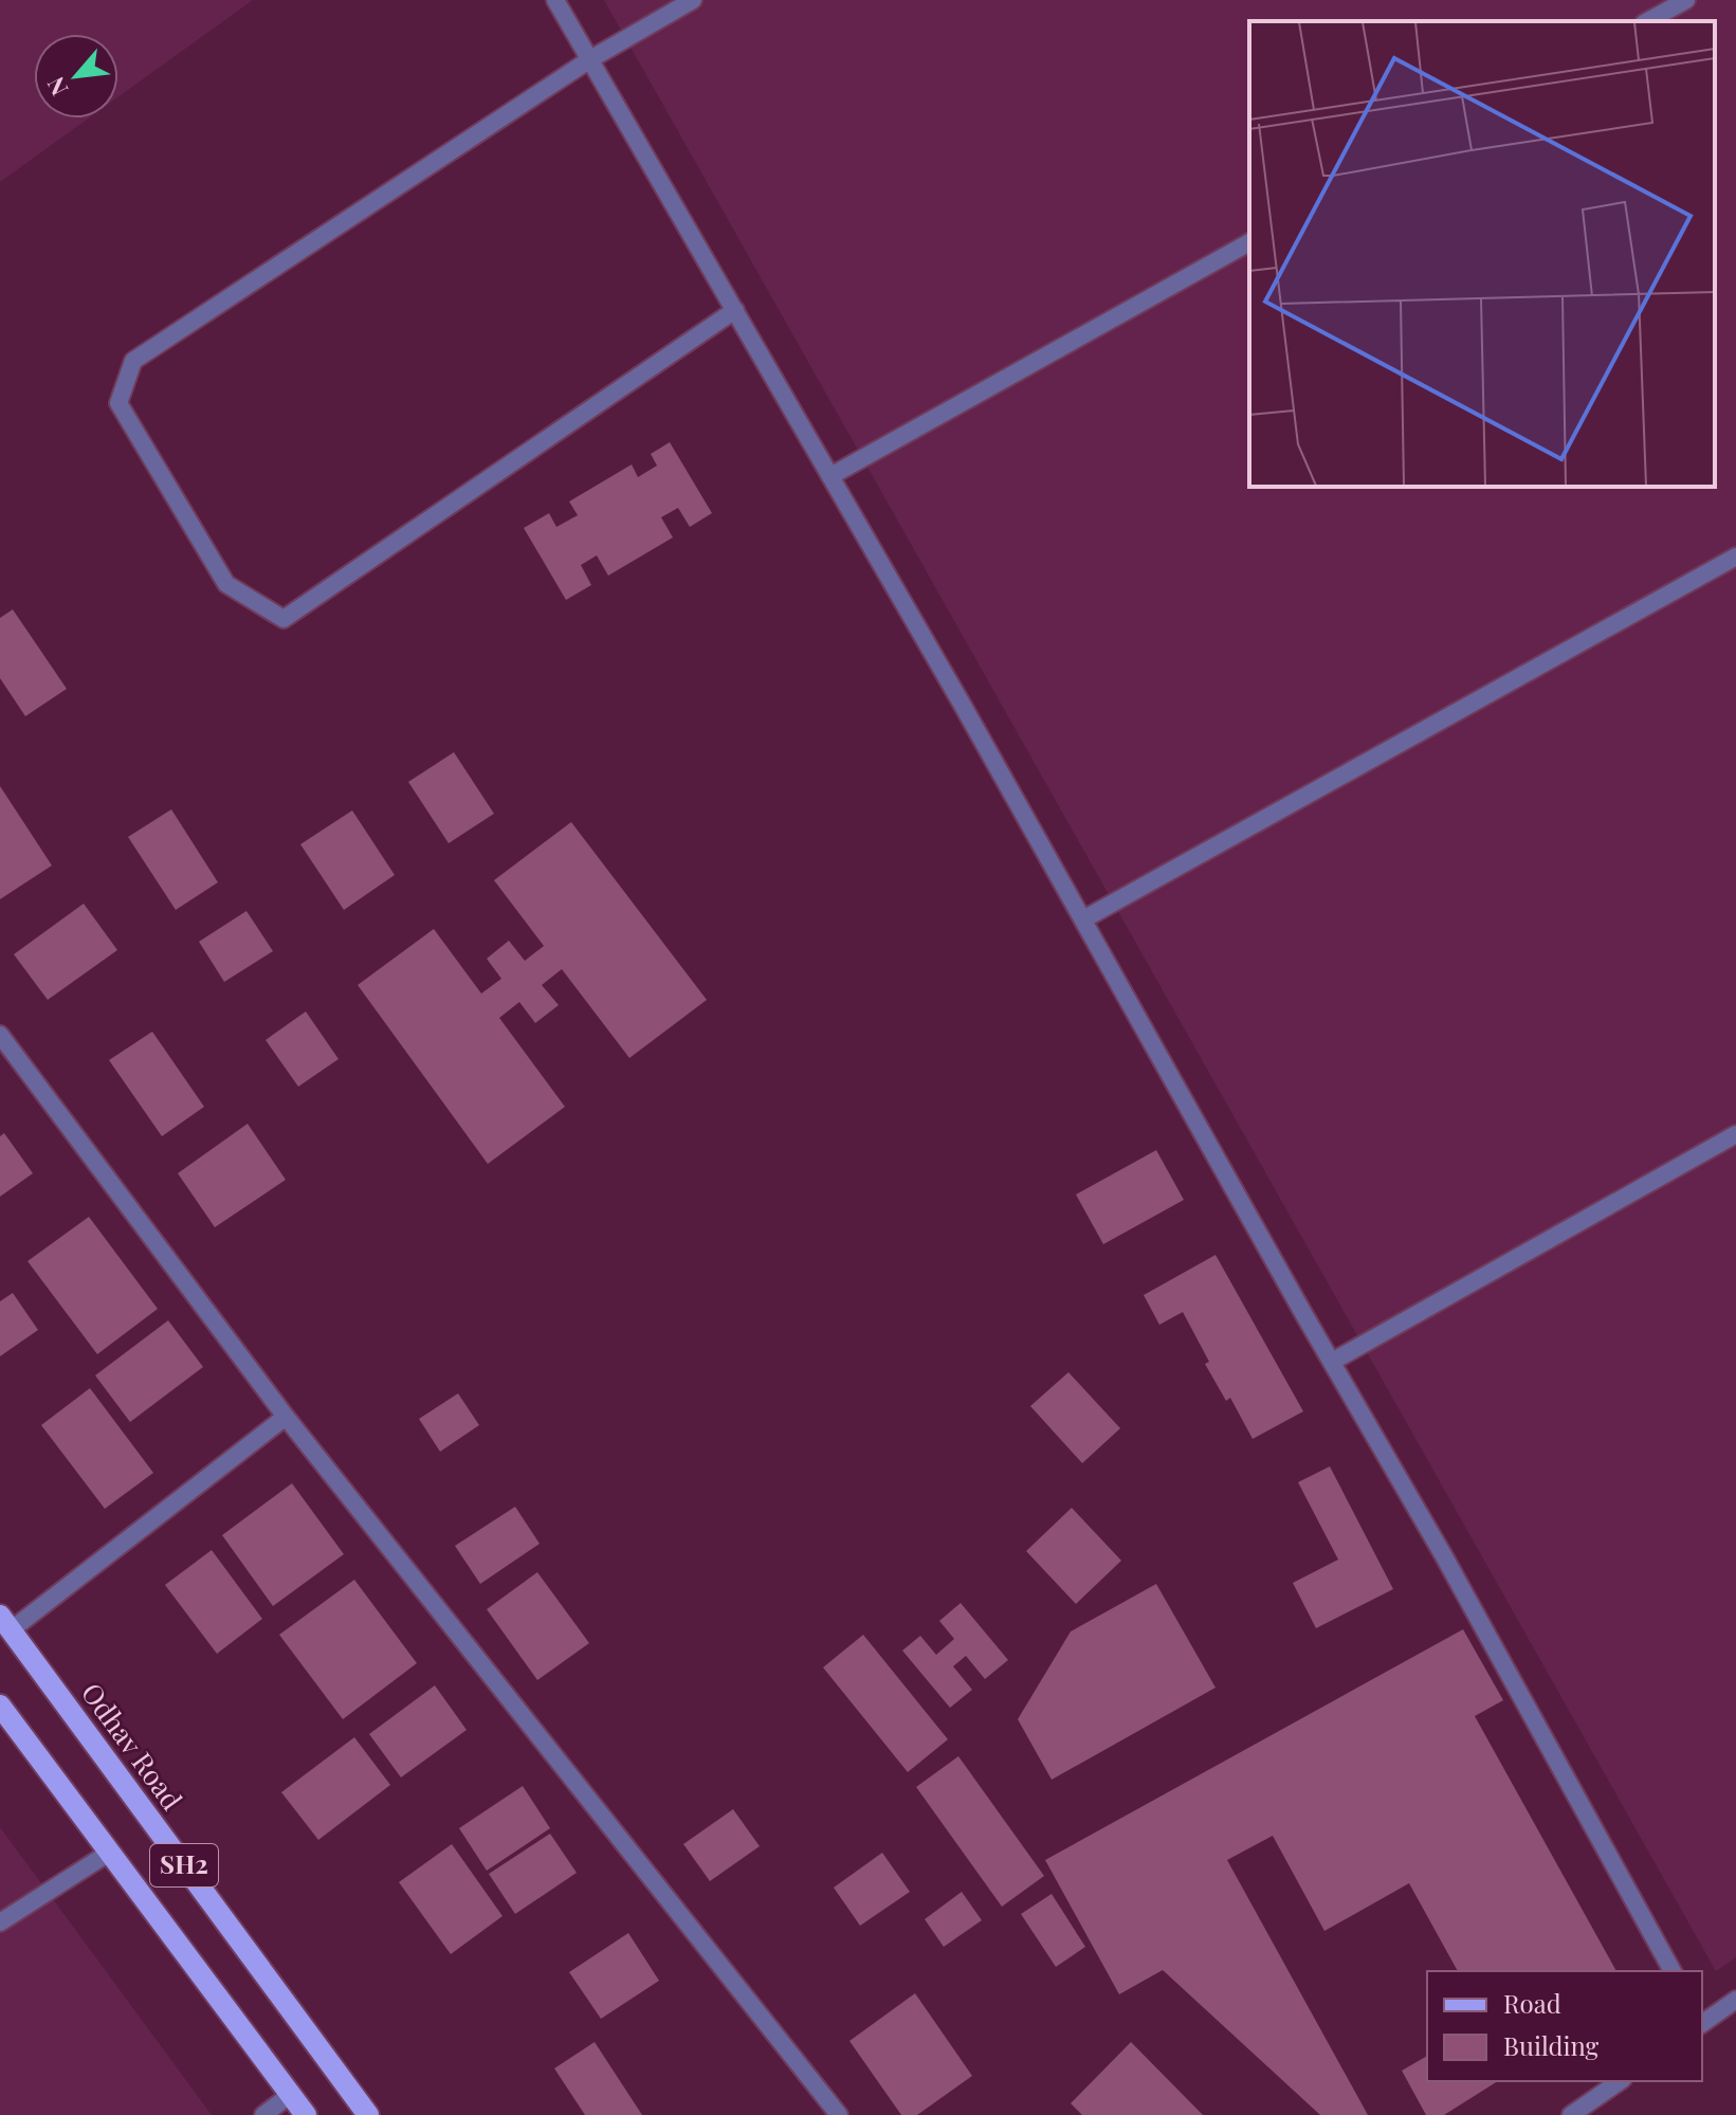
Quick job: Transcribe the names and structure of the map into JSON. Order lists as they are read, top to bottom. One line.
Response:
{"streets":{"main road":["Odhav Road","SH2"]},"legend":["Road","Building"],"north":"bottom left"}
